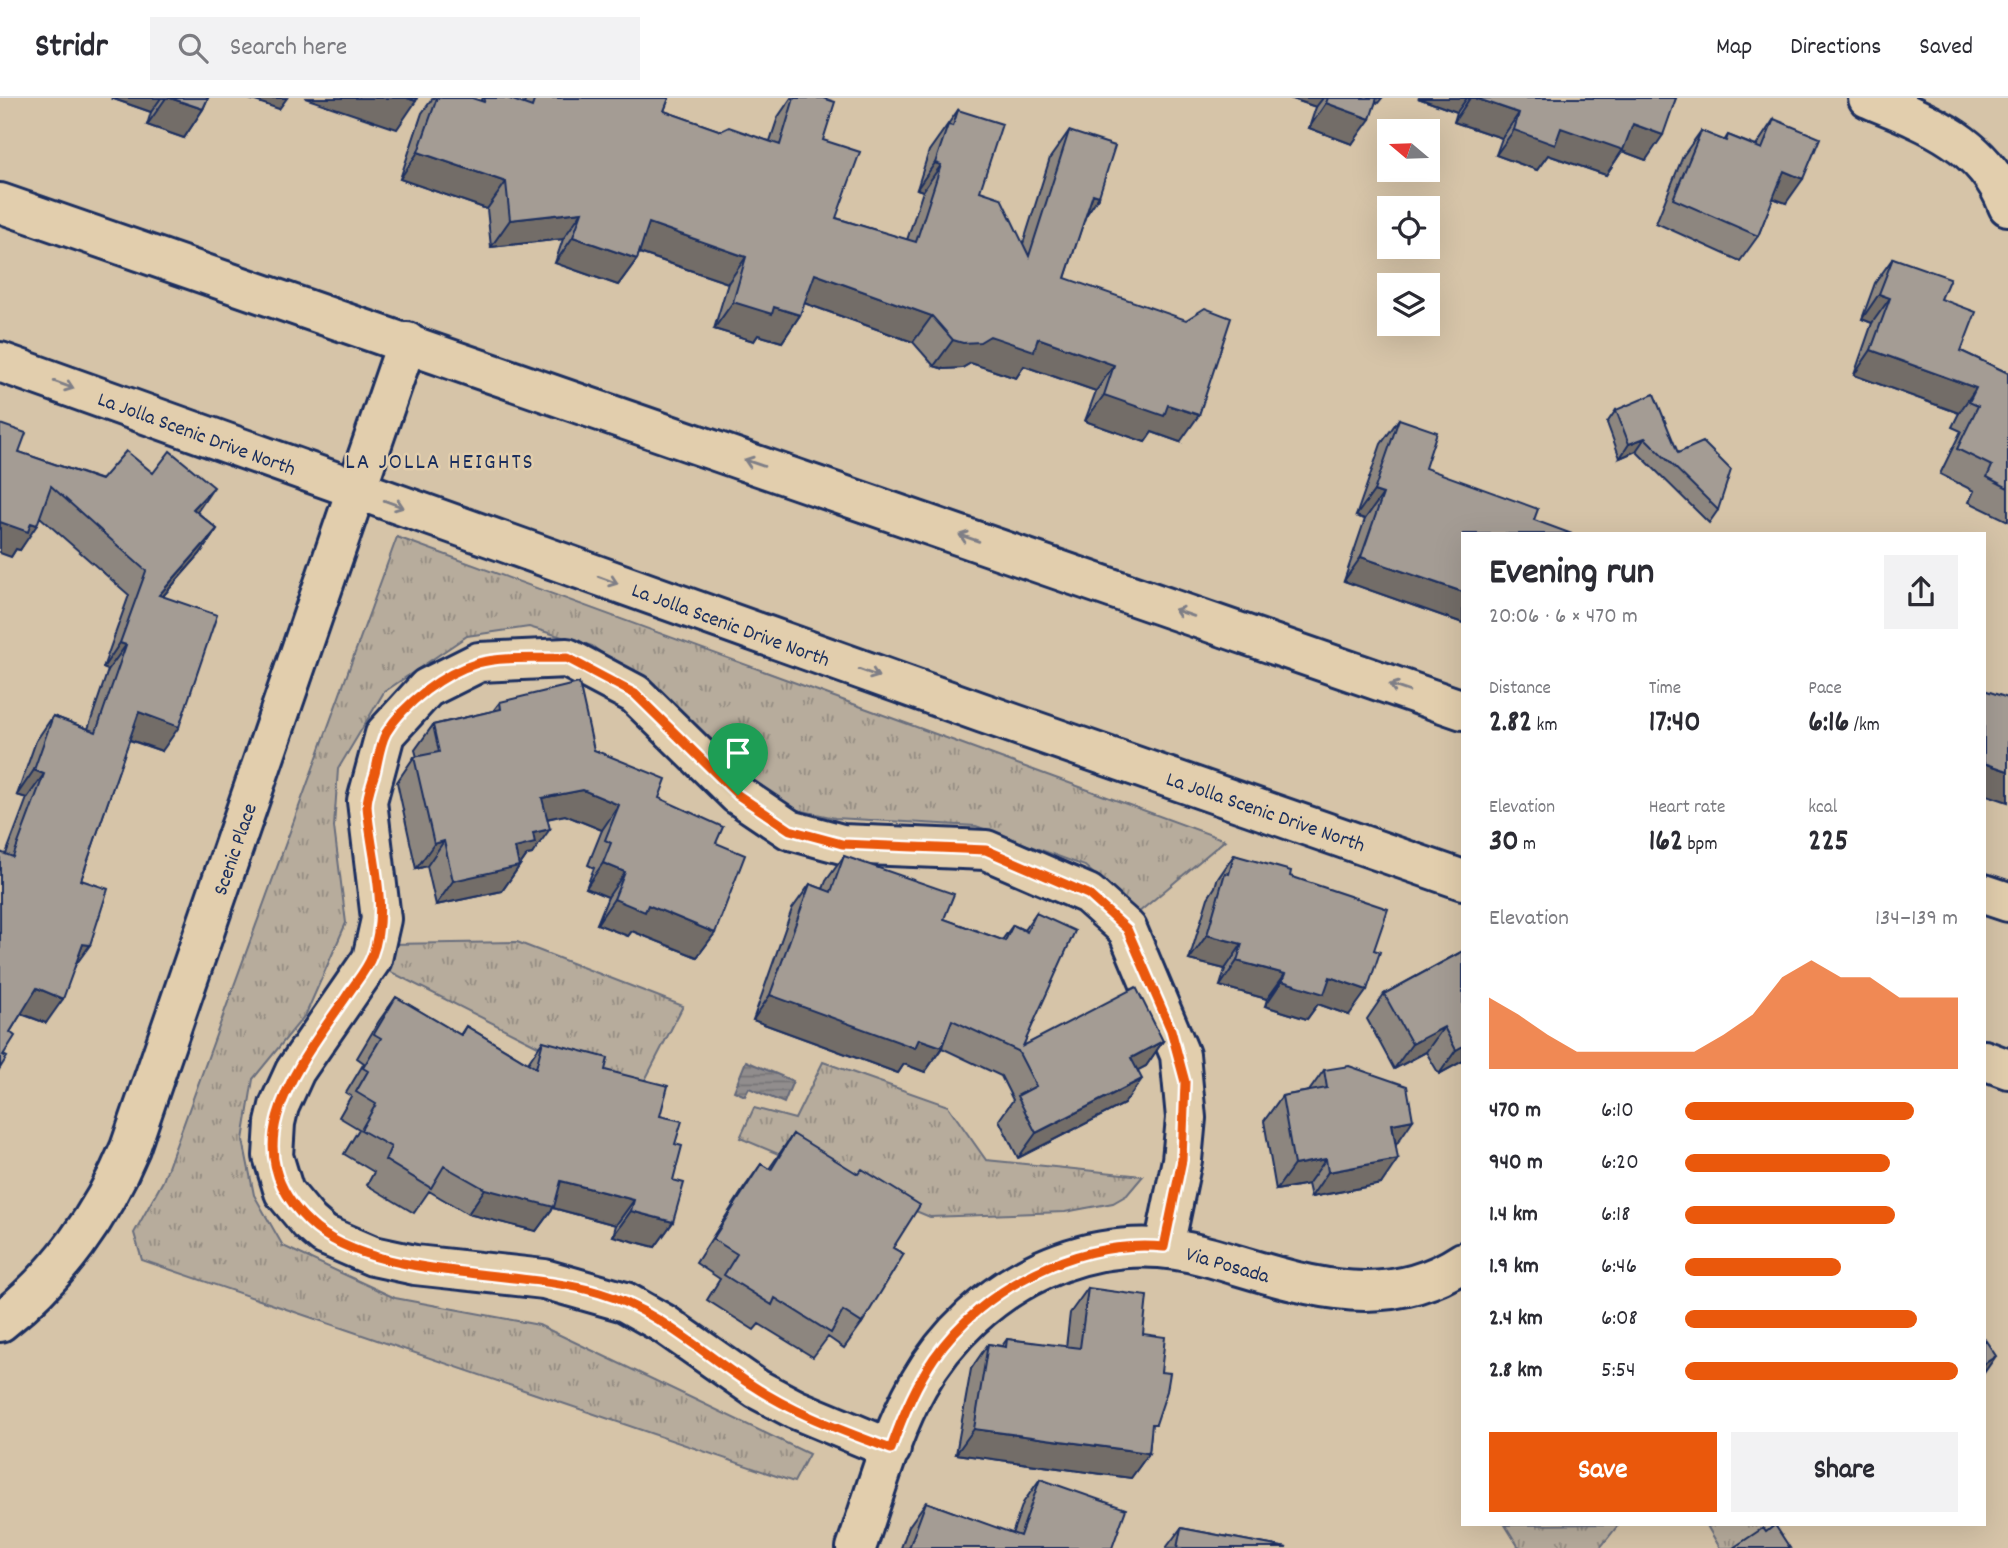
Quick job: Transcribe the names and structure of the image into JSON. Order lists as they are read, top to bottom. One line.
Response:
{"streets":{"street":["La Jolla Scenic Drive North","Scenic Place","Via Posada"]},"crossings":[["La Jolla Scenic Drive North","Scenic Place"]],"districts":["LA JOLLA HEIGHTS"],"north":"left","page":{"header":"Stridr","search":"Search here","nav":["Map","Directions","Saved"],"heading":["Evening run","20:06 · 6 × 470 m"],"stats":[["Distance","2.82 km"],["Time","17:40"],["Pace","6:16 /km"],["Elevation","30 m"],["Heart rate","162 bpm"],["kcal","225"]],"chart":["Elevation","134–139 m"],"list":[{"name":"470 m","note":"6:10"},{"name":"940 m","note":"6:20"},{"name":"1.4 km","note":"6:18"},{"name":"1.9 km","note":"6:46"},{"name":"2.4 km","note":"6:08"},{"name":"2.8 km","note":"5:54"}],"buttons":["Save","Share"]}}
